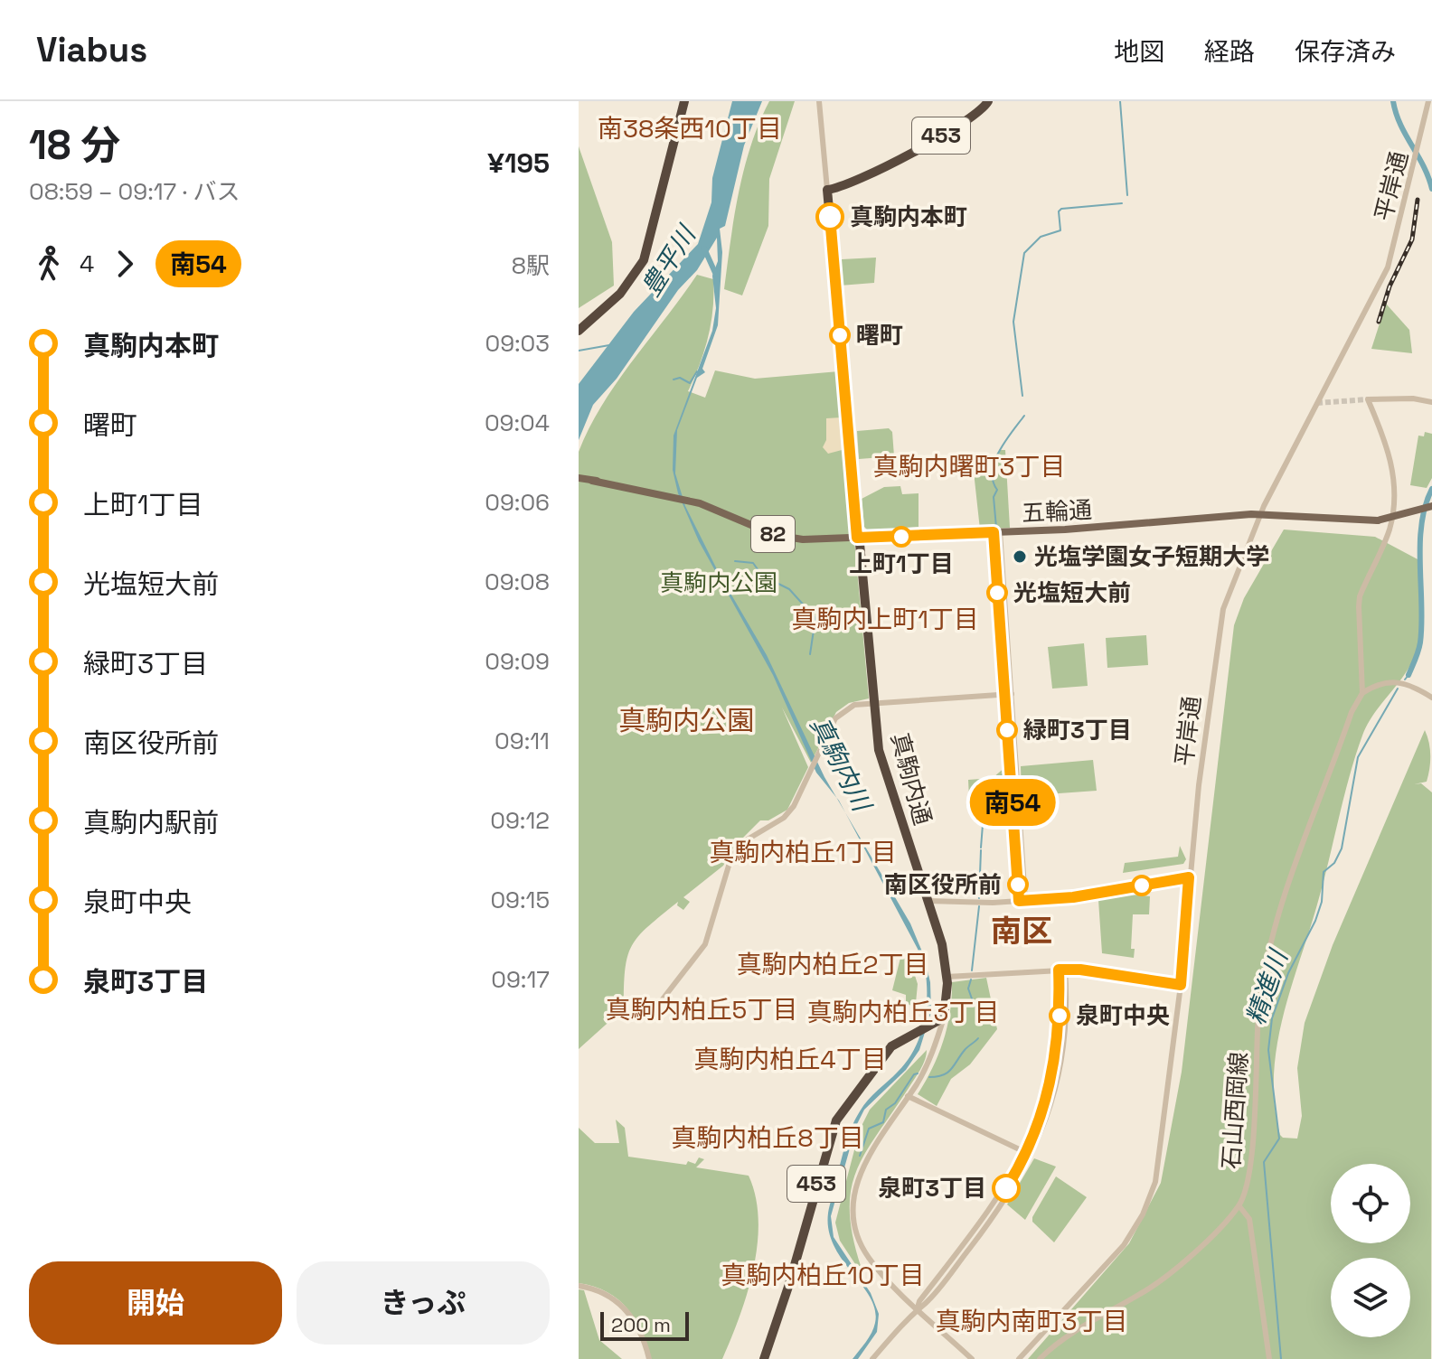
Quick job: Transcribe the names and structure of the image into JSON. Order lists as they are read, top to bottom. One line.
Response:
{"streets":{"highway":["453","真駒内通"],"main road":["五輪通","82"],"street":["平岸通","石山西岡線"]},"crossings":[["453","真駒内通"],["平岸通","五輪通"],["五輪通","真駒内通"]],"districts":["南38条西10丁目","真駒内曙町3丁目","真駒内上町1丁目","真駒内公園","真駒内柏丘1丁目","南区","真駒内柏丘2丁目","真駒内柏丘5丁目","真駒内柏丘3丁目","真駒内柏丘4丁目","真駒内柏丘8丁目","真駒内柏丘10丁目","真駒内南町3丁目"],"water":["豊平川","真駒内川","精進川"],"parks":["真駒内公園"],"places":["真駒内本町","曙町","上町1丁目","光塩学園女子短期大学","光塩短大前","緑町3丁目","南区役所前","泉町中央","泉町3丁目"],"lines":["bus line 南54"],"scale_bar":"200 m","page":{"header":"Viabus","nav":["地図","経路","保存済み"],"heading":["18 分","08:59 – 09:17 · バス","¥195"],"on_map":"南54","legs":["4","南54","8駅"],"list":[{"name":"真駒内本町","value":"09:03"},{"name":"曙町","value":"09:04"},{"name":"上町1丁目","value":"09:06"},{"name":"光塩短大前","value":"09:08"},{"name":"緑町3丁目","value":"09:09"},{"name":"南区役所前","value":"09:11"},{"name":"真駒内駅前","value":"09:12"},{"name":"泉町中央","value":"09:15"},{"name":"泉町3丁目","value":"09:17"}],"buttons":["開始","きっぷ"],"scale":"200 m"}}
